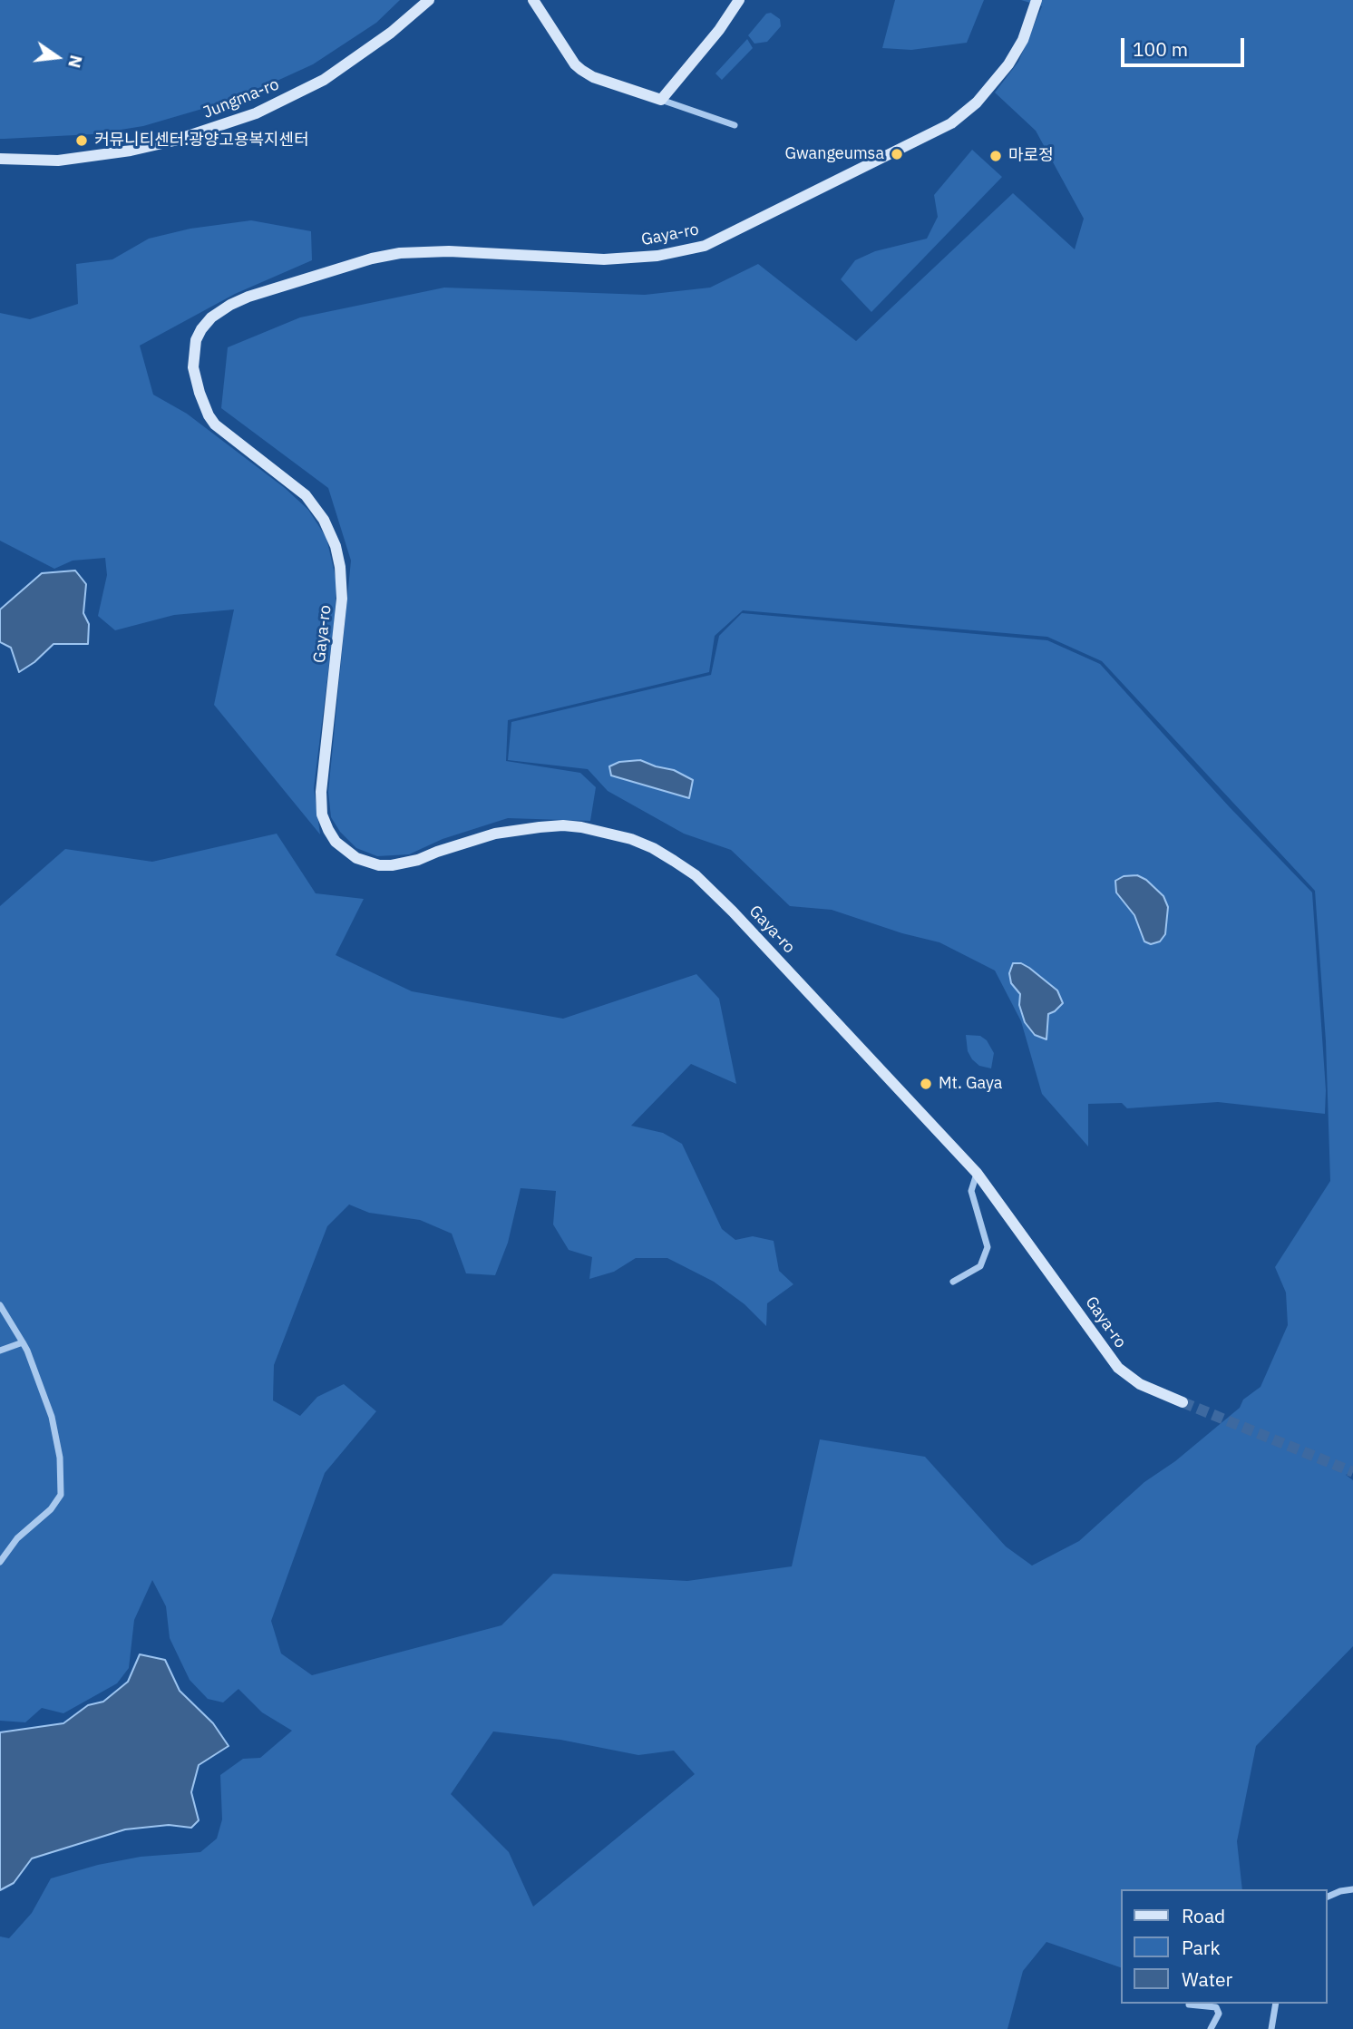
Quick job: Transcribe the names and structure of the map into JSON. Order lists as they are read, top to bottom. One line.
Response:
{"streets":{"street":["Jungma-ro","Gaya-ro"]},"places":["커뮤니티센터.광양고용복지센터","Gwangeumsa","마로정","Mt. Gaya"],"legend":["Road","Park","Water"],"scale_bar":"100 m","north":"right"}
